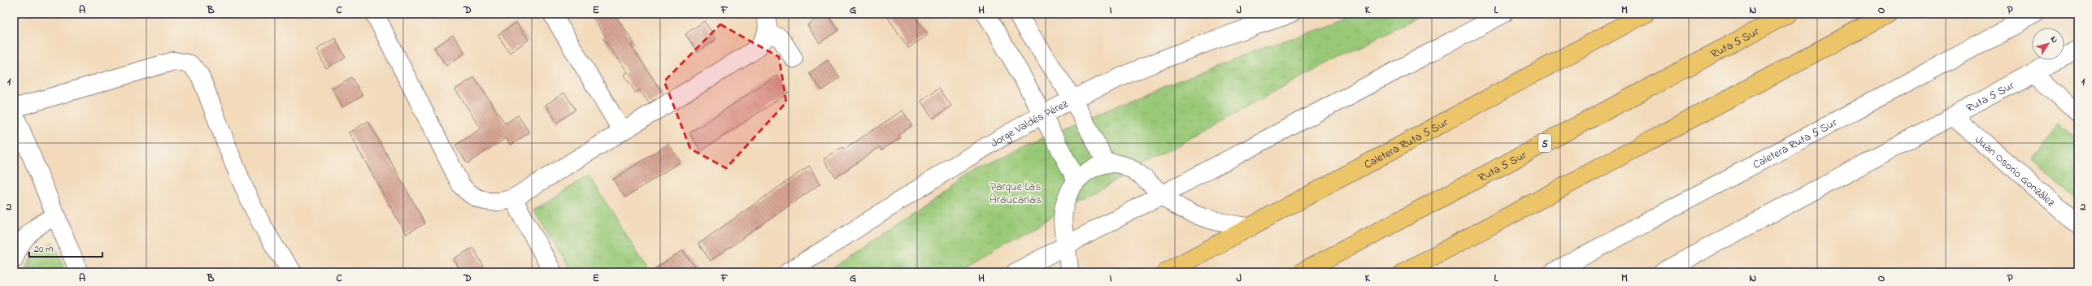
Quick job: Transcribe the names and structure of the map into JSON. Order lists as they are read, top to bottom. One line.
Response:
{"streets":{"main road":["Ruta 5 Sur","Caletera Ruta 5 Sur","5"],"street":["Jorge Valdés Pérez","Juan Osorio González"]},"crossings":[["Ruta 5 Sur","Juan Osorio González"]],"parks":["Parque Las Araucarias"],"scale_bar":"20 m","north":"top right","grid":{"columns":["A","B","C","D","E","F","G","H","I","J","K","L","M","N","O","P"],"rows":["1","2"]}}
